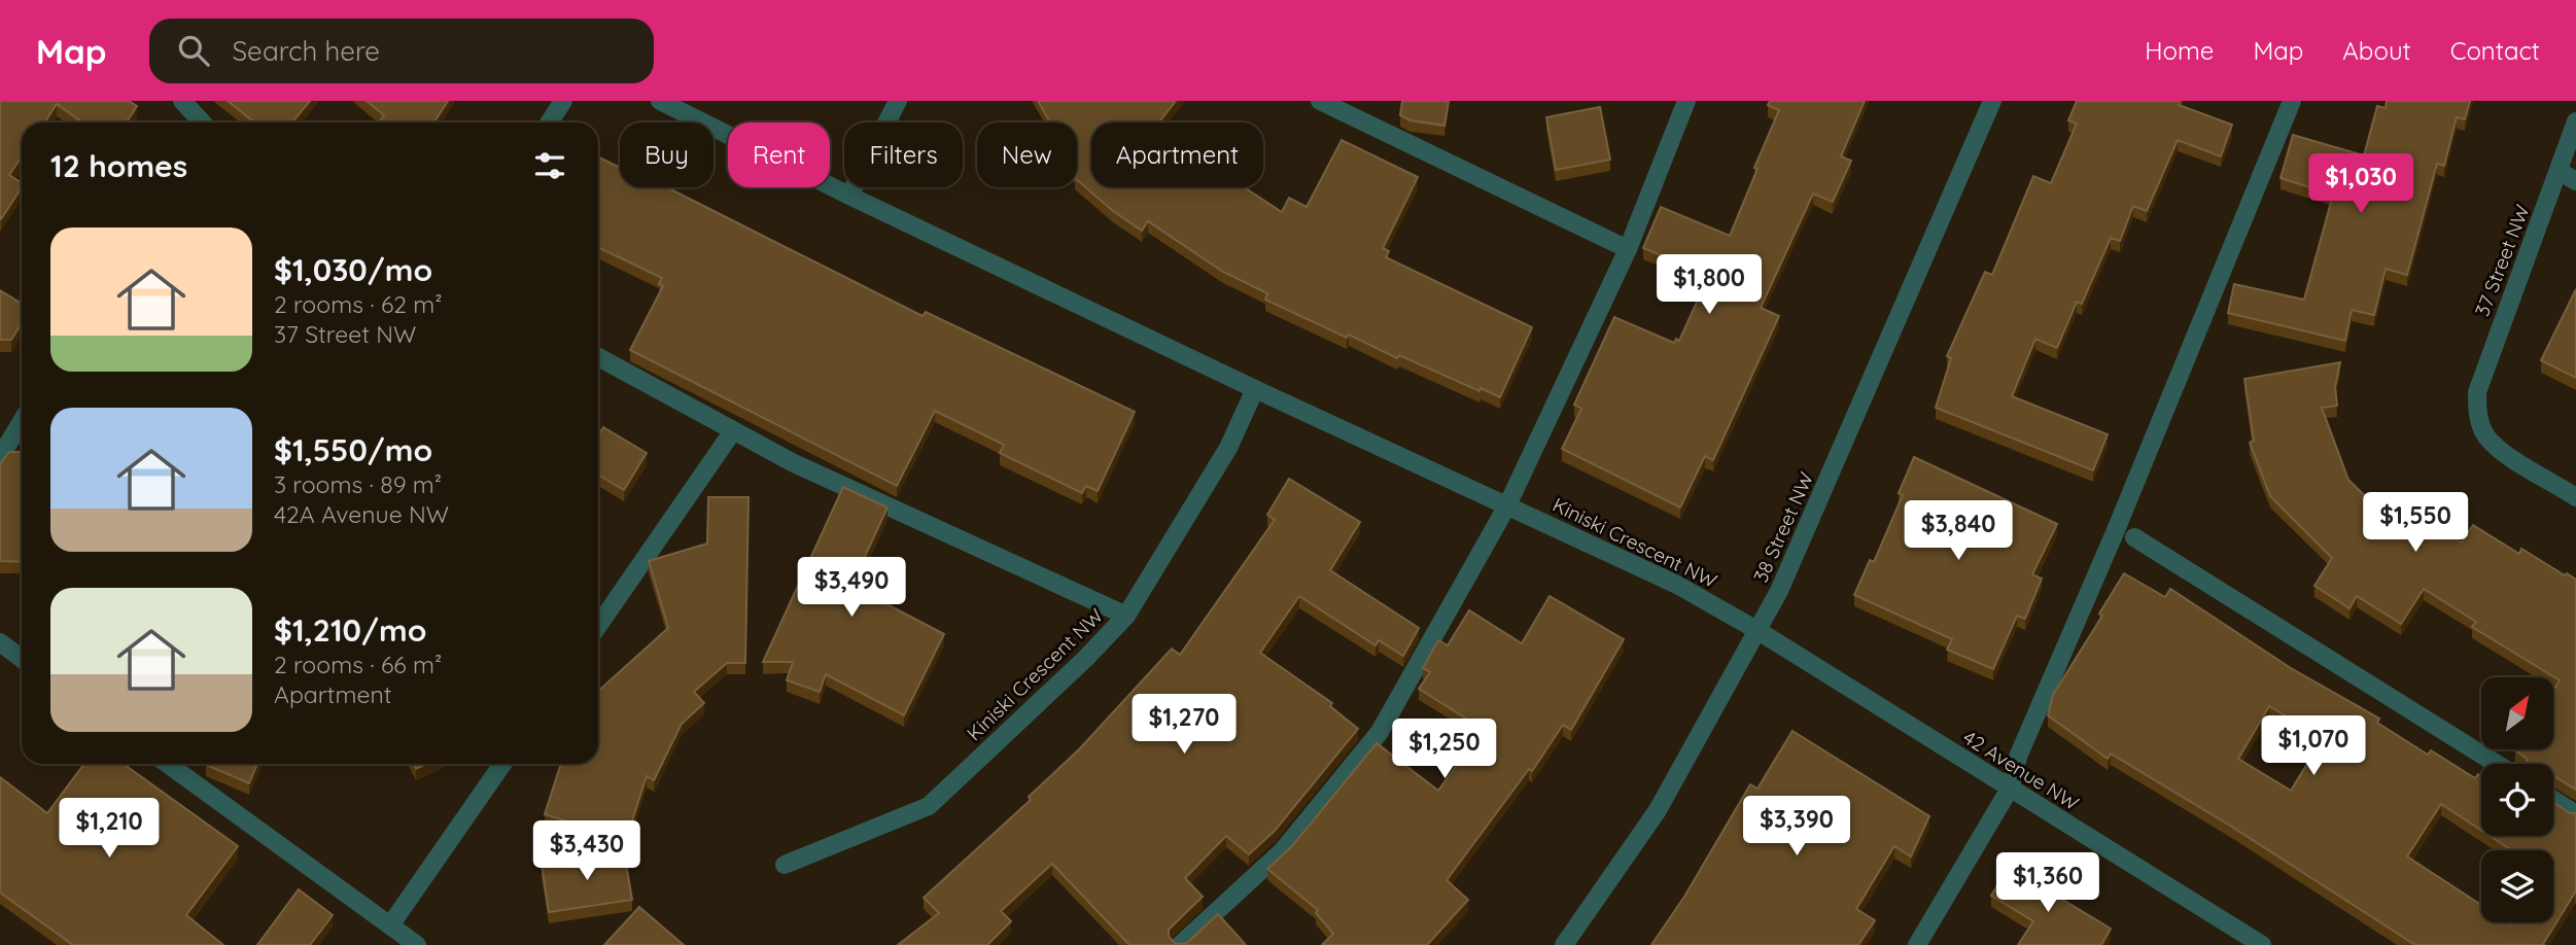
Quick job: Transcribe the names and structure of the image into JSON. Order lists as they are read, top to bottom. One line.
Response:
{"streets":{"street":["37 Street NW","38 Street NW","Kiniski Crescent NW","42 Avenue NW"]},"crossings":[["38 Street NW","Kiniski Crescent NW"],["38 Street NW","42 Avenue NW"],["Kiniski Crescent NW","42 Avenue NW"]],"north":"top right","page":{"header":"Map","search":"Search here","nav":["Home","Map","About","Contact"],"chip":["Buy","Rent","Filters","New","Apartment"],"heading":"12 homes","price":["$1,030","$1,800","$1,550","$3,840","$3,490","$1,270","$1,070","$1,250","$3,390","$1,210","$3,430","$1,360"],"list":[{"name":"$1,030/mo","note":"2 rooms · 62 m² · 37 Street NW"},{"name":"$1,550/mo","note":"3 rooms · 89 m² · 42A Avenue NW"},{"name":"$1,210/mo","note":"2 rooms · 66 m² · Apartment"}]}}
